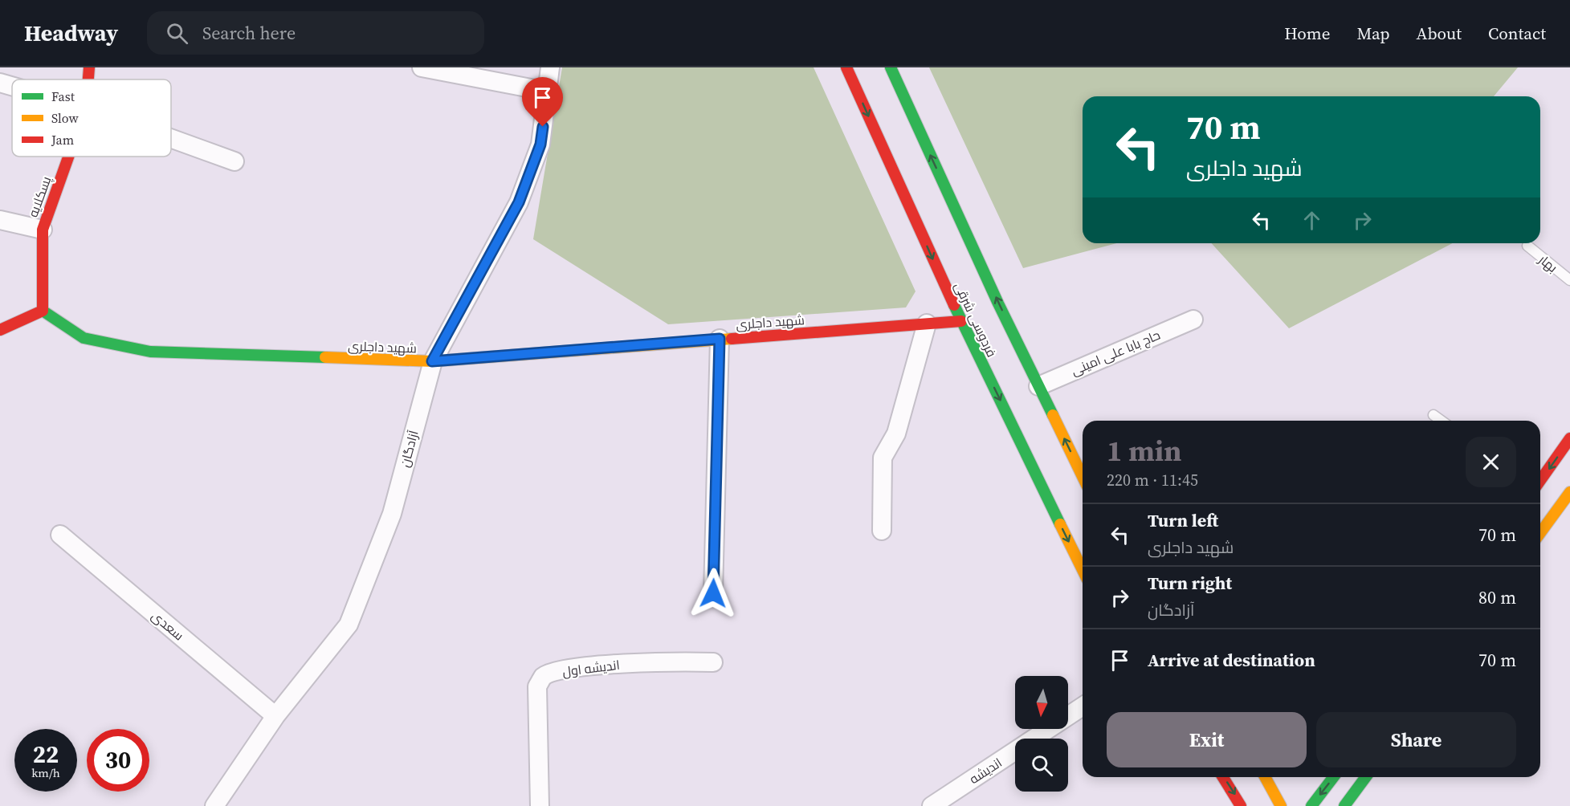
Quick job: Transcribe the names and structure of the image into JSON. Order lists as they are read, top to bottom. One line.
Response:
{"streets":{"main road":["پسکلایه","فردوسی شرقی","شهید داجلری"],"street":["حاج بابا علی امینی","آزادگان","سعدی","اندیشه اول","اندیشه"],"lane":["بهار"]},"crossings":[["پسکلایه","شهید داجلری"],["فردوسی شرقی","شهید داجلری"],["فردوسی شرقی","حاج بابا علی امینی"],["شهید داجلری","آزادگان"],["آزادگان","سعدی"]],"legend":["Fast","Slow","Jam"],"north":"bottom","page":{"header":"Headway","search":"Search here","nav":["Home","Map","About","Contact"],"turn":["70 m","شهید داجلری"],"heading":["1 min","220 m · 11:45"],"list":[{"name":"Turn left","note":"شهید داجلری","value":"70 m"},{"name":"Turn right","note":"آزادگان","value":"80 m"},{"name":"Arrive at destination","value":"70 m"}],"buttons":["Exit","Share"],"speed":"22 km/h","limit":"30"}}
